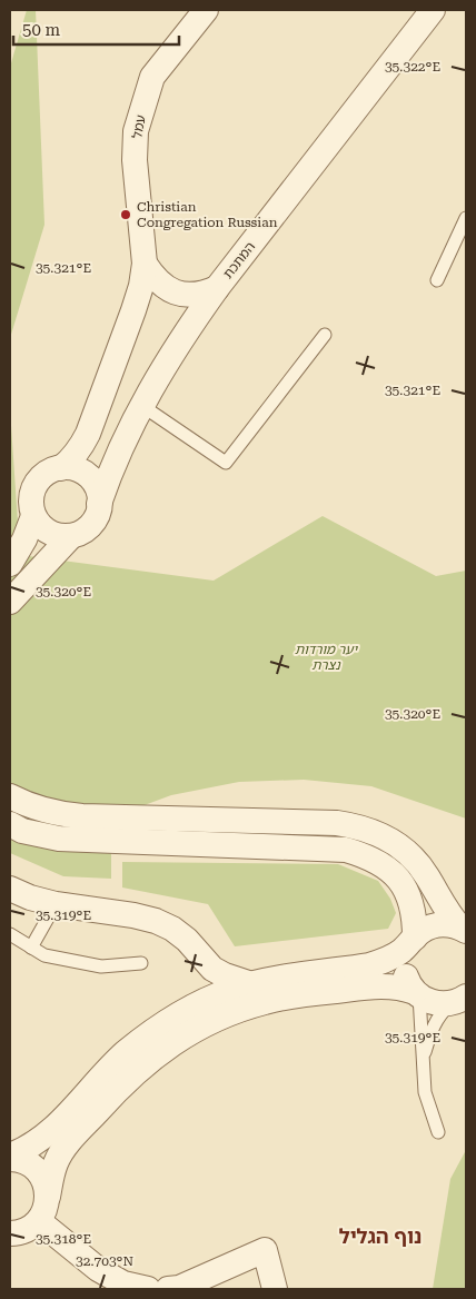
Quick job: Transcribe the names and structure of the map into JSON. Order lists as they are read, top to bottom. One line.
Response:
{"streets":{"street":["עמל","המתכת"]},"crossings":[["עמל","המתכת"]],"districts":["נוף הגליל"],"parks":["יער מורדות נצרת"],"places":["Christian Congregation Russian"],"scale_bar":"50 m","coordinates":["35.322°E","35.321°E","35.320°E","35.319°E","35.318°E","32.703°N"]}
